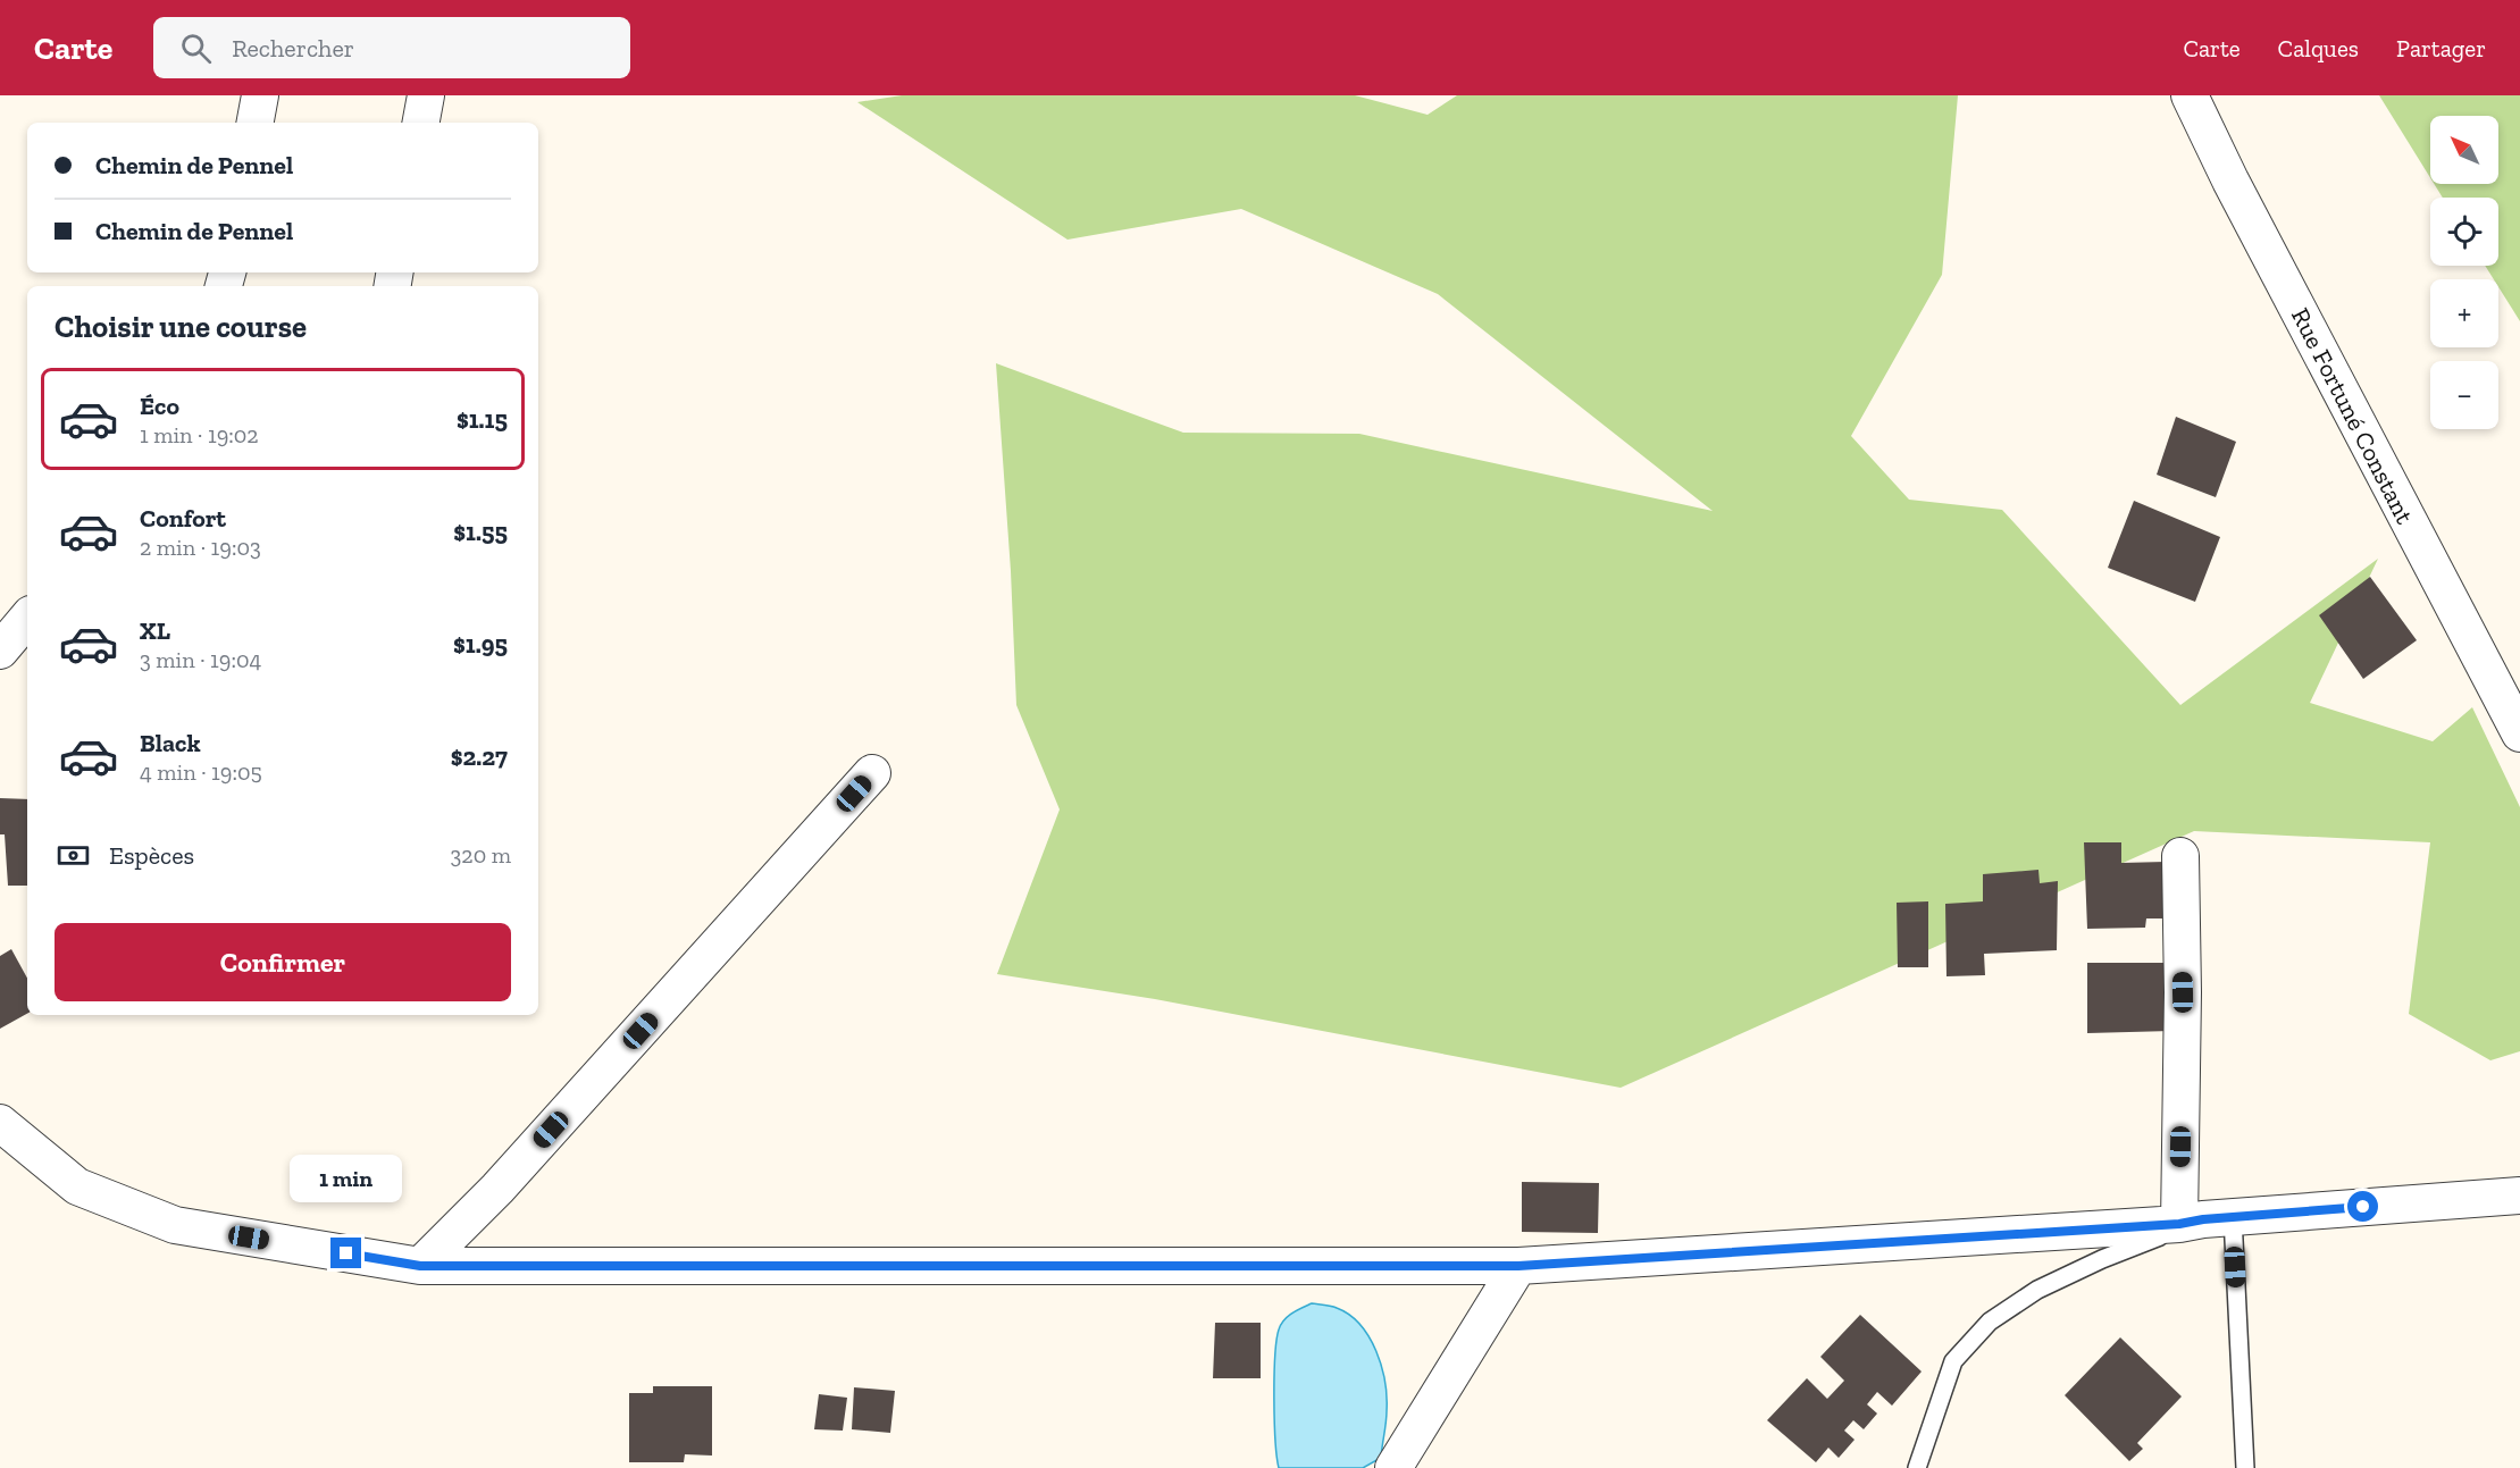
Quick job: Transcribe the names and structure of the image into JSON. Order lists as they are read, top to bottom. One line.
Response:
{"streets":{"street":["Rue Fortuné Constant"]},"north":"top left","page":{"header":"Carte","search":"Rechercher","nav":["Carte","Calques","Partager"],"map_buttons":["+","−"],"banner":["Chemin de Pennel","Chemin de Pennel"],"heading":"Choisir une course","list":[{"name":"Éco","note":"1 min · 19:02","value":"$1.15"},{"name":"Confort","note":"2 min · 19:03","value":"$1.55"},{"name":"XL","note":"3 min · 19:04","value":"$1.95"},{"name":"Black","note":"4 min · 19:05","value":"$2.27"}],"pay":["Espèces","320 m"],"buttons":"Confirmer","bubble":"1 min"}}
